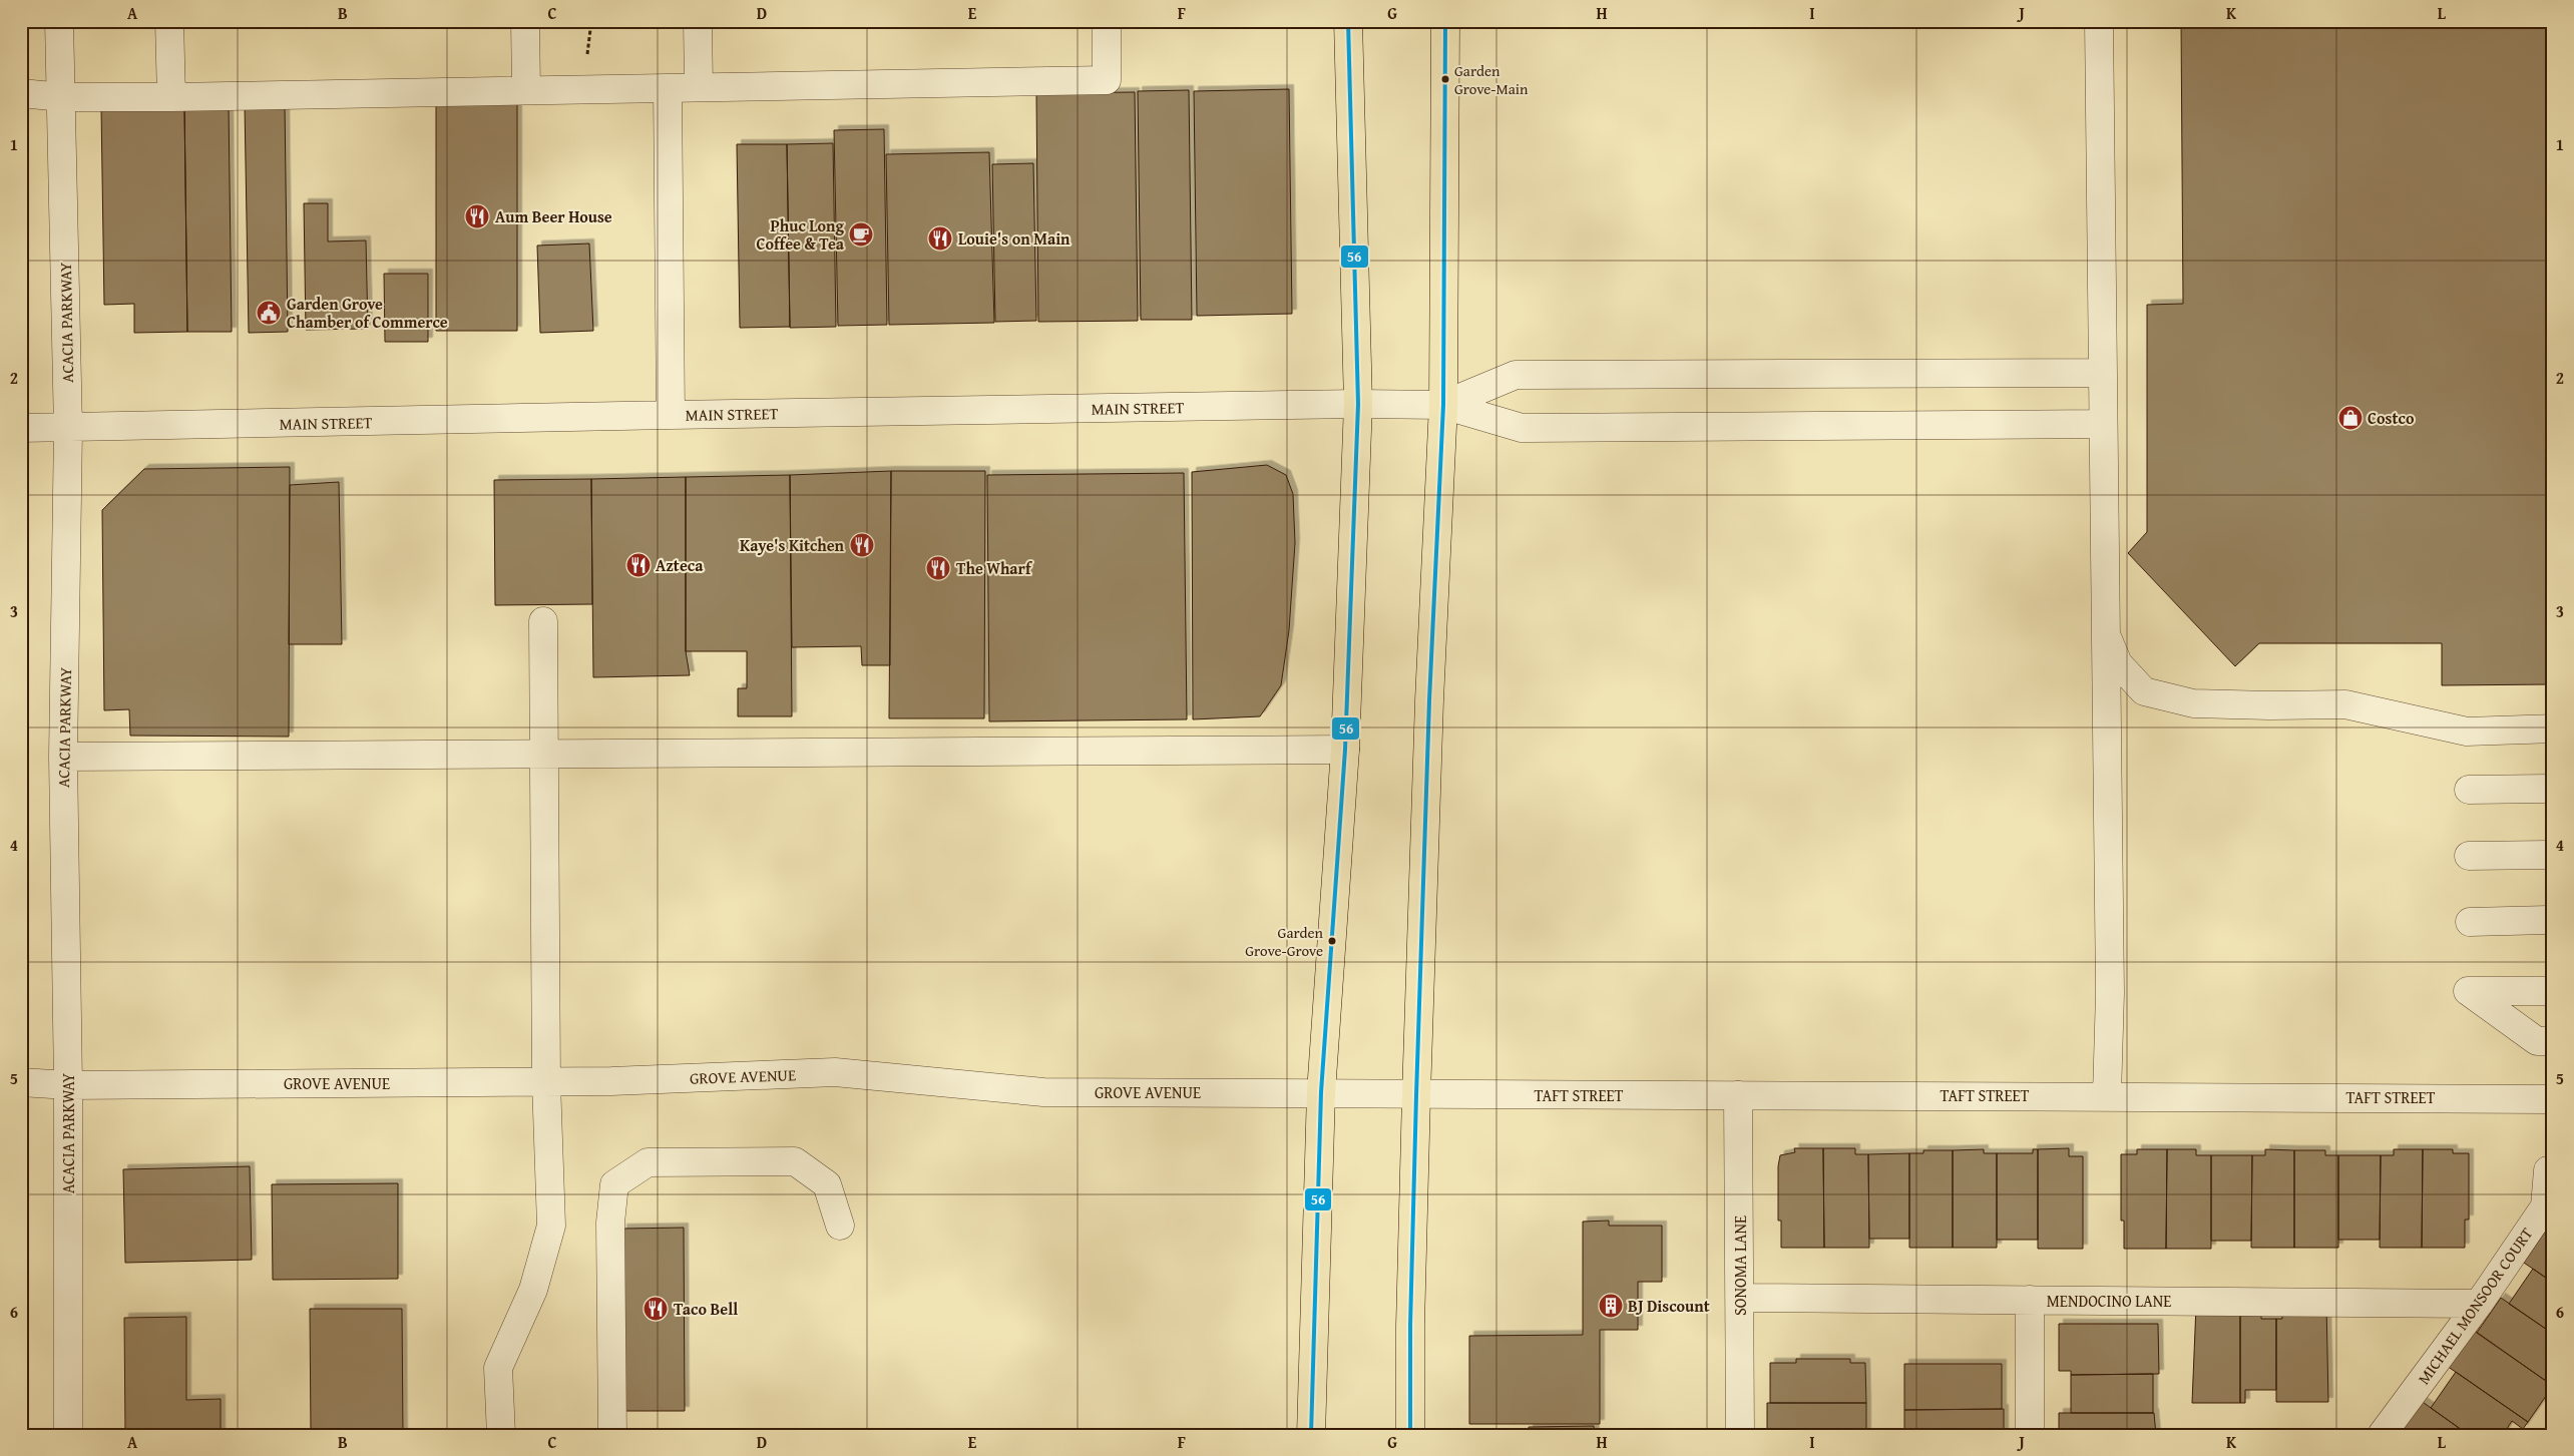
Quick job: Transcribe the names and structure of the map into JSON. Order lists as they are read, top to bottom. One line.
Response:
{"streets":{"street":["ACACIA PARKWAY","MAIN STREET","GROVE AVENUE","TAFT STREET","SONOMA LANE","MENDOCINO LANE","MICHAEL MONSOOR COURT"]},"crossings":[["ACACIA PARKWAY","MAIN STREET"],["ACACIA PARKWAY","GROVE AVENUE"],["GROVE AVENUE","TAFT STREET"],["TAFT STREET","SONOMA LANE"],["SONOMA LANE","MENDOCINO LANE"],["MENDOCINO LANE","MICHAEL MONSOOR COURT"]],"places":{"other":["Garden Grove-Main","Garden Grove-Grove"],"restaurant":["Aum Beer House","Louie's on Main","Kaye's Kitchen","Azteca","The Wharf","Taco Bell"],"cafe":["Phuc Long Coffee & Tea"],"public building":["Garden Grove Chamber of Commerce"],"shop":["Costco"],"building":["BJ Discount"]},"lines":["transit line 56"],"grid":{"columns":["A","B","C","D","E","F","G","H","I","J","K","L"],"rows":["1","2","3","4","5","6"]}}
